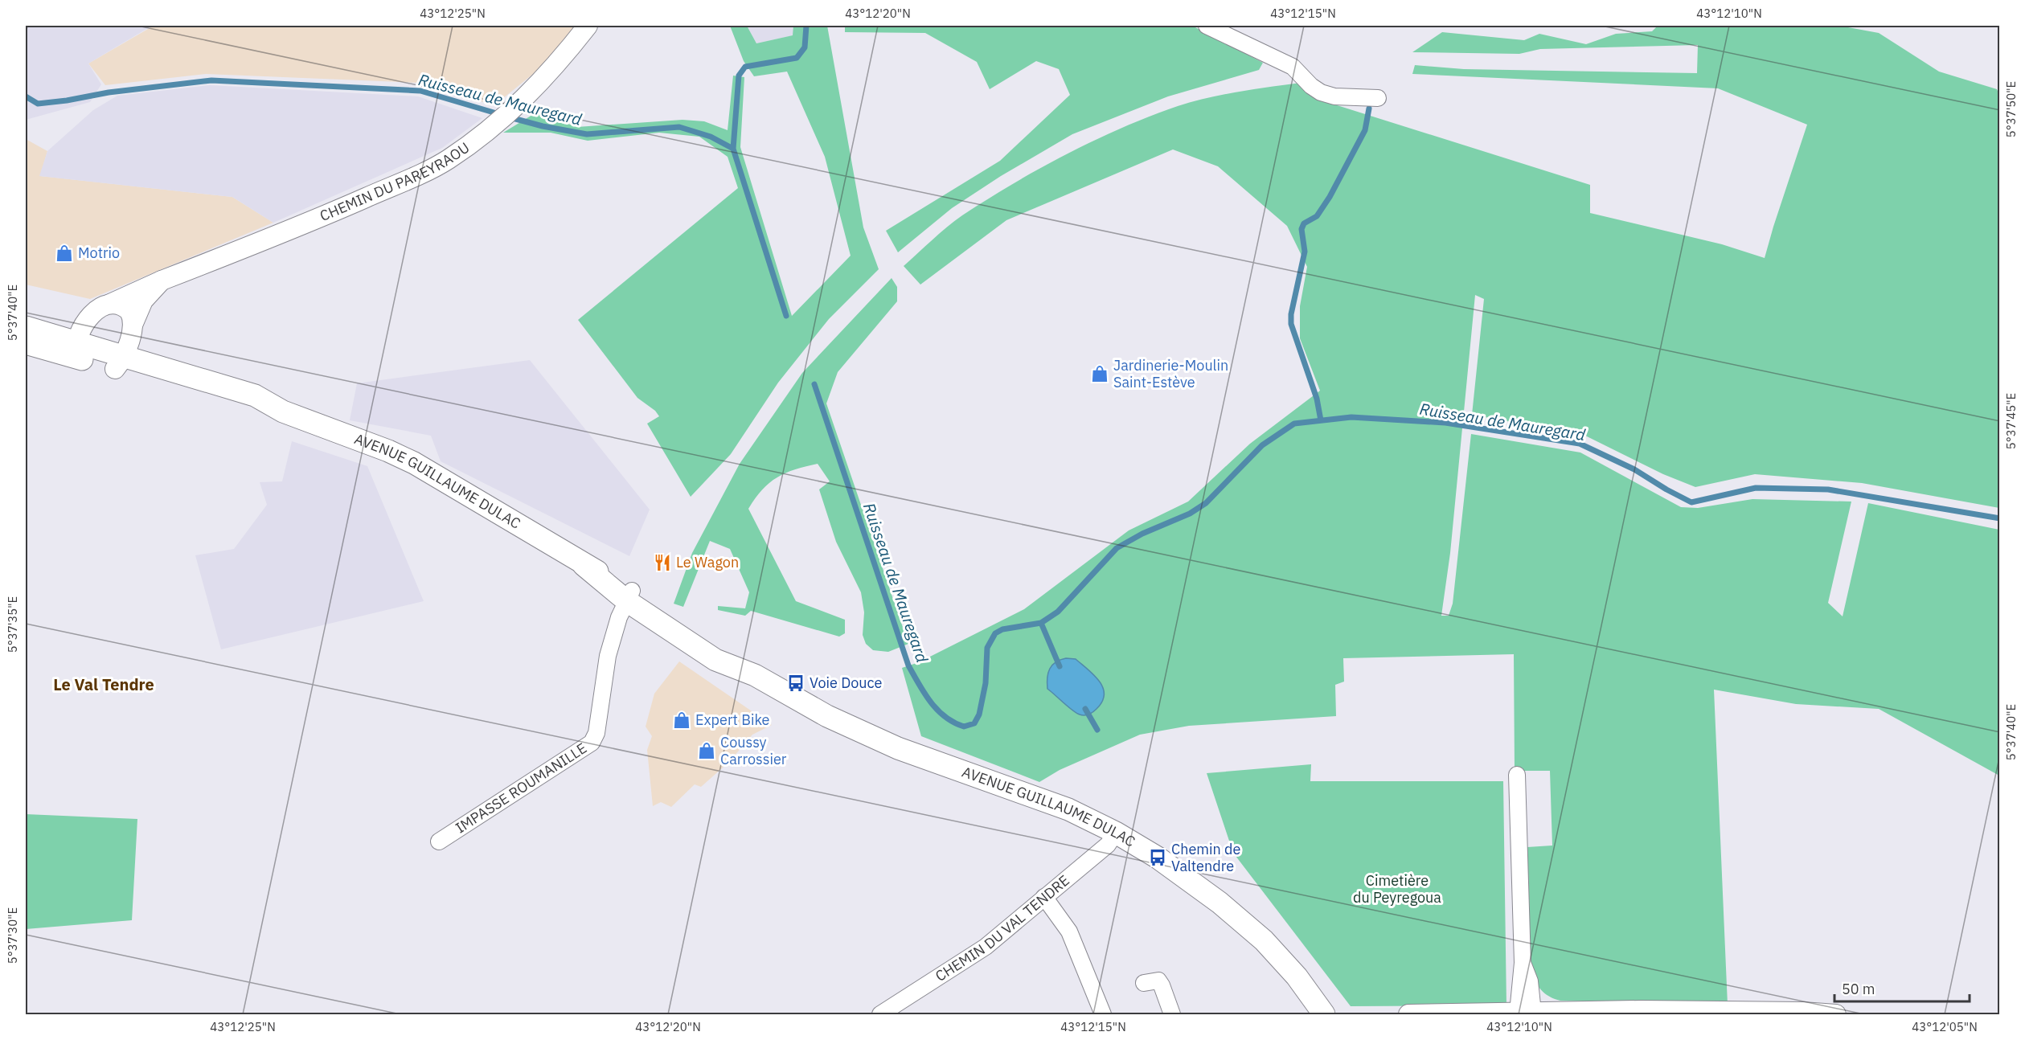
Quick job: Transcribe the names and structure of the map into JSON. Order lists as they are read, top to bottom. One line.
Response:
{"streets":{"main road":["AVENUE GUILLAUME DULAC"],"street":["CHEMIN DU PAREYRAOU","IMPASSE ROUMANILLE","CHEMIN DU VAL TENDRE"]},"crossings":[["CHEMIN DU PAREYRAOU","AVENUE GUILLAUME DULAC"],["AVENUE GUILLAUME DULAC","IMPASSE ROUMANILLE"],["AVENUE GUILLAUME DULAC","CHEMIN DU VAL TENDRE"]],"districts":["Le Val Tendre"],"water":["Ruisseau de Mauregard"],"parks":["Cimetière du Peyregoua"],"places":{"shop":["Motrio","Jardinerie-Moulin Saint-Estève","Expert Bike","Coussy Carrossier"],"restaurant":["Le Wagon"],"bus stop":["Voie Douce","Chemin de Valtendre"]},"scale_bar":"50 m","coordinates":["43°12'25\"N","43°12'20\"N","43°12'15\"N","43°12'10\"N","5°37'50\"E","5°37'40\"E","5°37'45\"E","5°37'35\"E","5°37'30\"E","43°12'05\"N"]}
